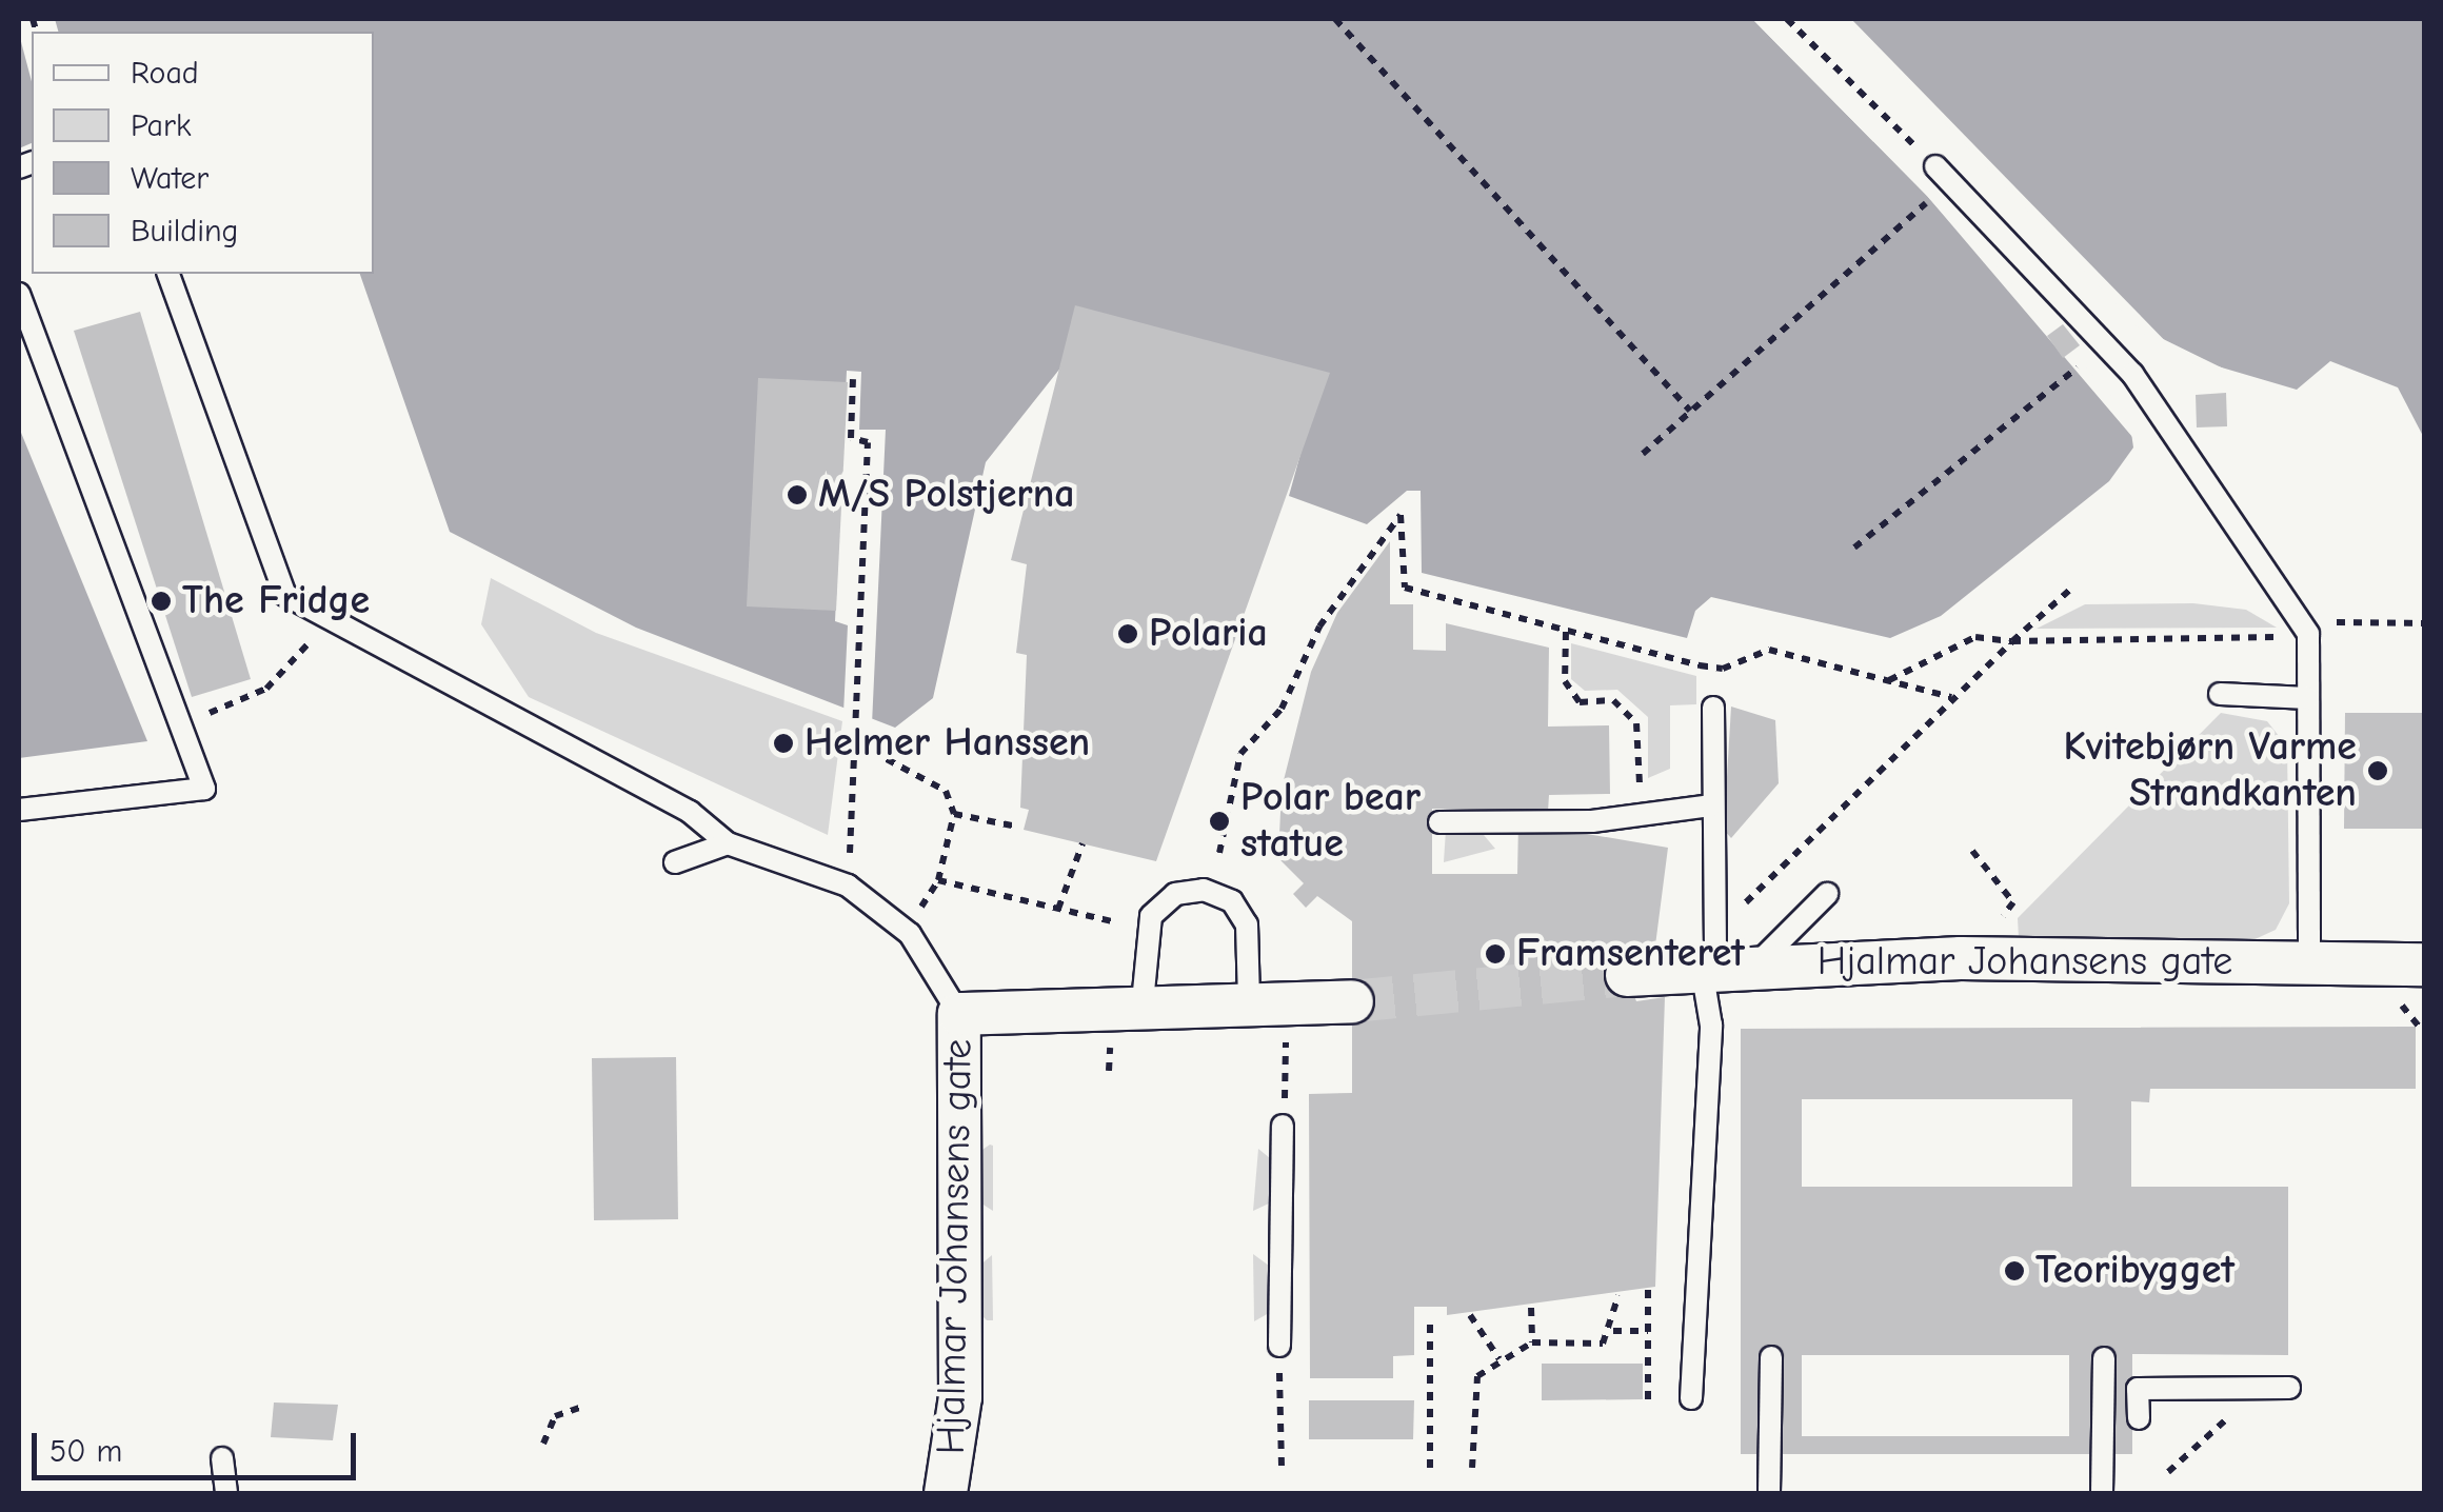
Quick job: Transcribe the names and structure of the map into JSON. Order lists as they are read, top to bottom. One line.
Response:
{"streets":{"street":["Hjalmar Johansens gate"]},"places":["M/S Polstjerna","The Fridge","Polaria","Helmer Hanssen","Kvitebjørn Varme Strandkanten","Polar bear statue","Framsenteret","Teoribygget"],"legend":["Road","Park","Water","Building"],"scale_bar":"50 m"}
